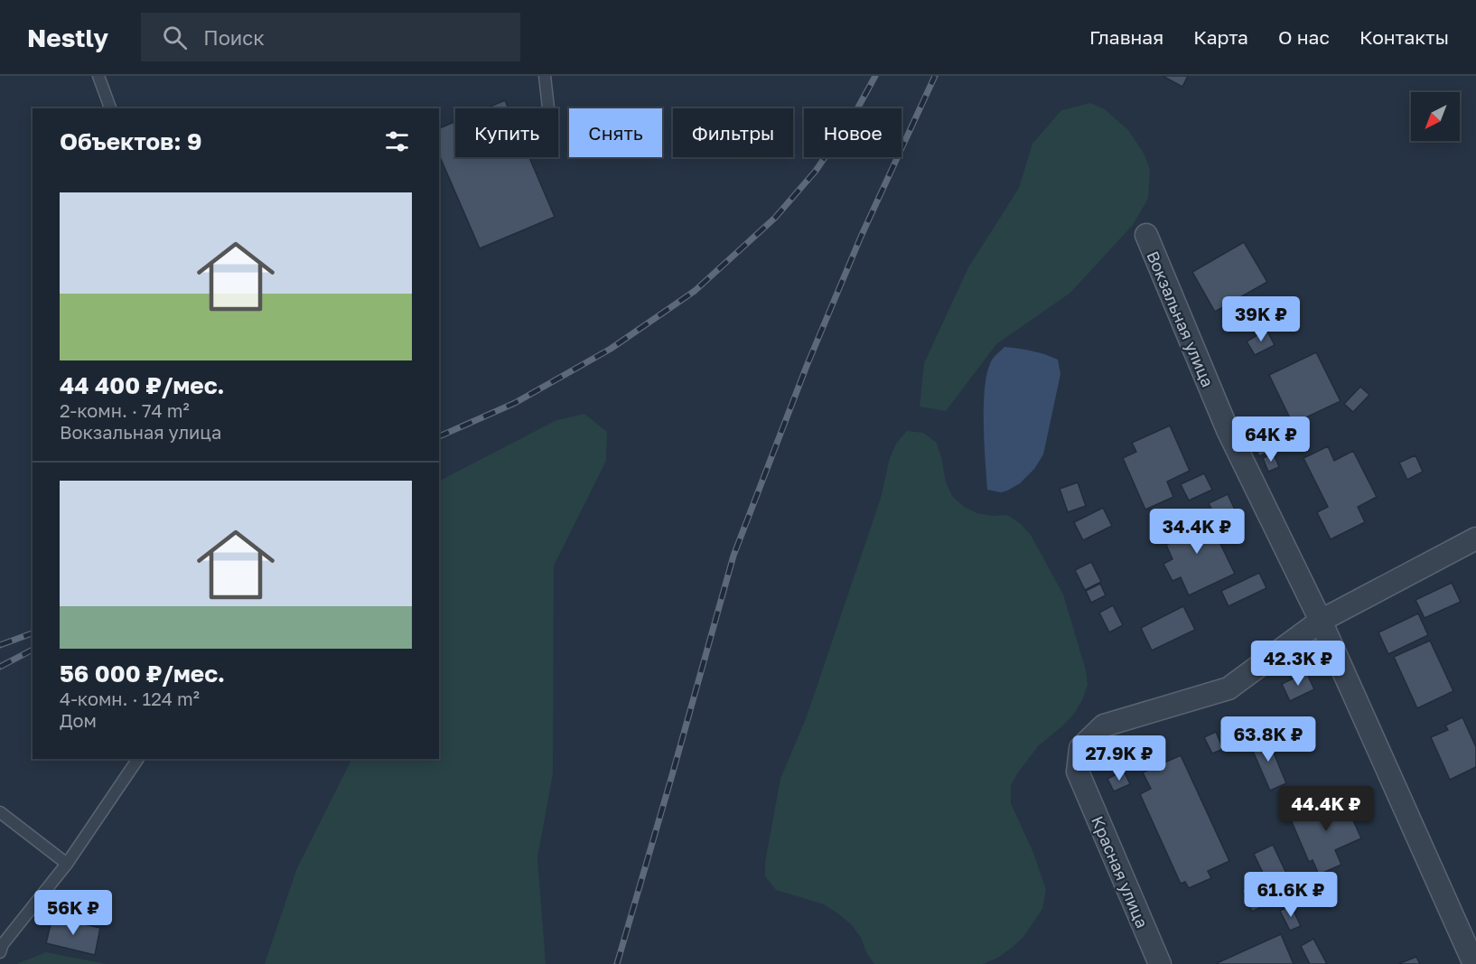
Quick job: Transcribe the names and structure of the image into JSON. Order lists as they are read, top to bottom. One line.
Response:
{"streets":{"street":["Вокзальная улица","Красная улица"]},"crossings":[["Вокзальная улица","Красная улица"]],"north":"bottom left","page":{"header":"Nestly","search":"Поиск","nav":["Главная","Карта","О нас","Контакты"],"chip":["Купить","Снять","Фильтры","Новое"],"heading":"Объектов: 9","list":[{"name":"44 400 ₽/мес.","note":"2-комн. · 74 m² · Вокзальная улица"},{"name":"56 000 ₽/мес.","note":"4-комн. · 124 m² · Дом"}],"price":["39K ₽","64K ₽","34.4K ₽","42.3K ₽","63.8K ₽","27.9K ₽","44.4K ₽","61.6K ₽","56K ₽"]}}
